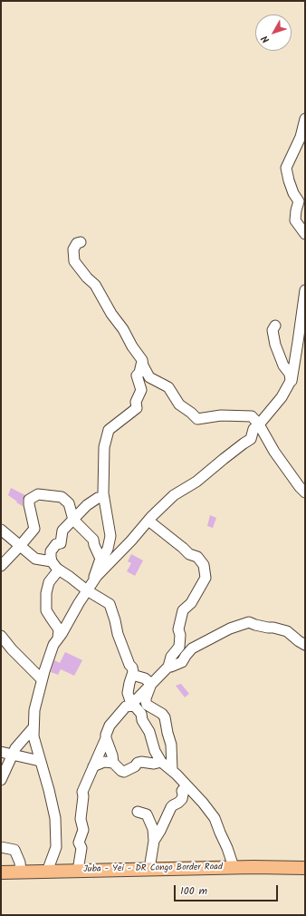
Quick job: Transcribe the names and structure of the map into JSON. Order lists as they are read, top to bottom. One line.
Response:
{"streets":{"main road":["Juba - Yei - DR Congo Border Road"]},"scale_bar":"100 m","north":"bottom left"}
